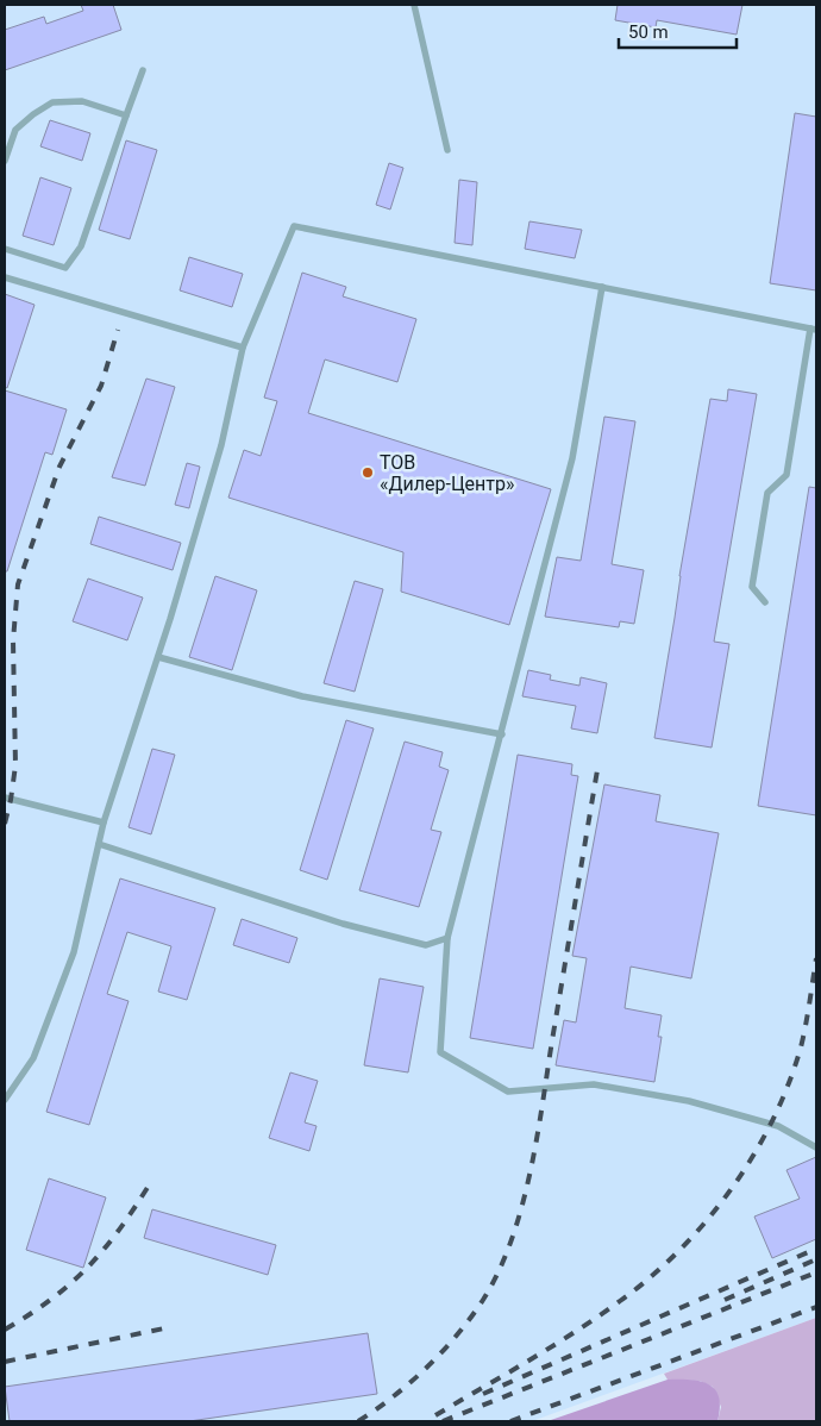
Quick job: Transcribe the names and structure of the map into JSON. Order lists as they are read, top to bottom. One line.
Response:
{"places":["ТОВ «Дилер-Центр»"],"scale_bar":"50 m"}
